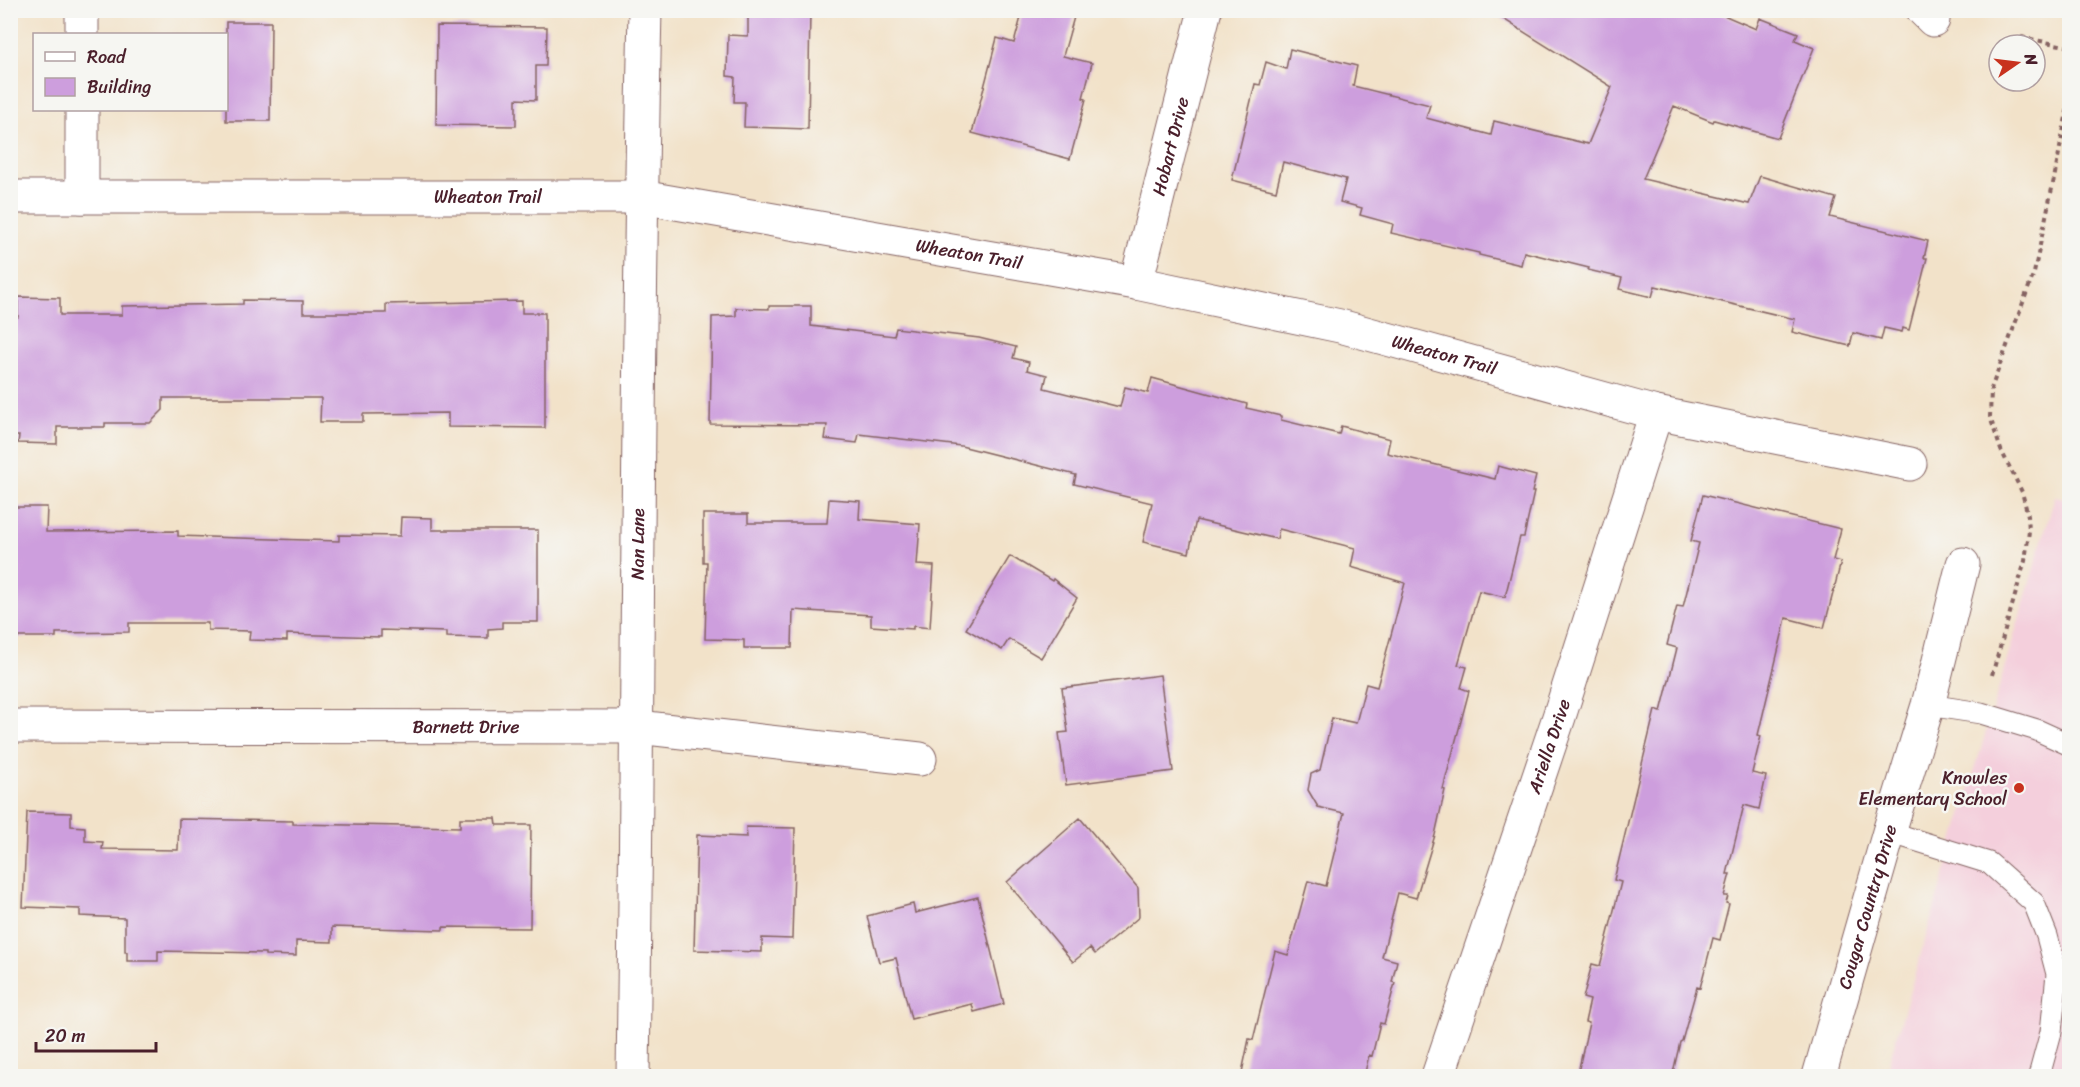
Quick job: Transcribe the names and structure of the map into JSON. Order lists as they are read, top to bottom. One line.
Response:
{"streets":{"street":["Hobart Drive","Wheaton Trail","Nan Lane","Barnett Drive","Ariella Drive","Cougar Country Drive"]},"crossings":[["Hobart Drive","Wheaton Trail"],["Wheaton Trail","Nan Lane"],["Wheaton Trail","Ariella Drive"],["Nan Lane","Barnett Drive"]],"places":["Knowles Elementary School"],"legend":["Road","Building"],"scale_bar":"20 m","north":"right"}
